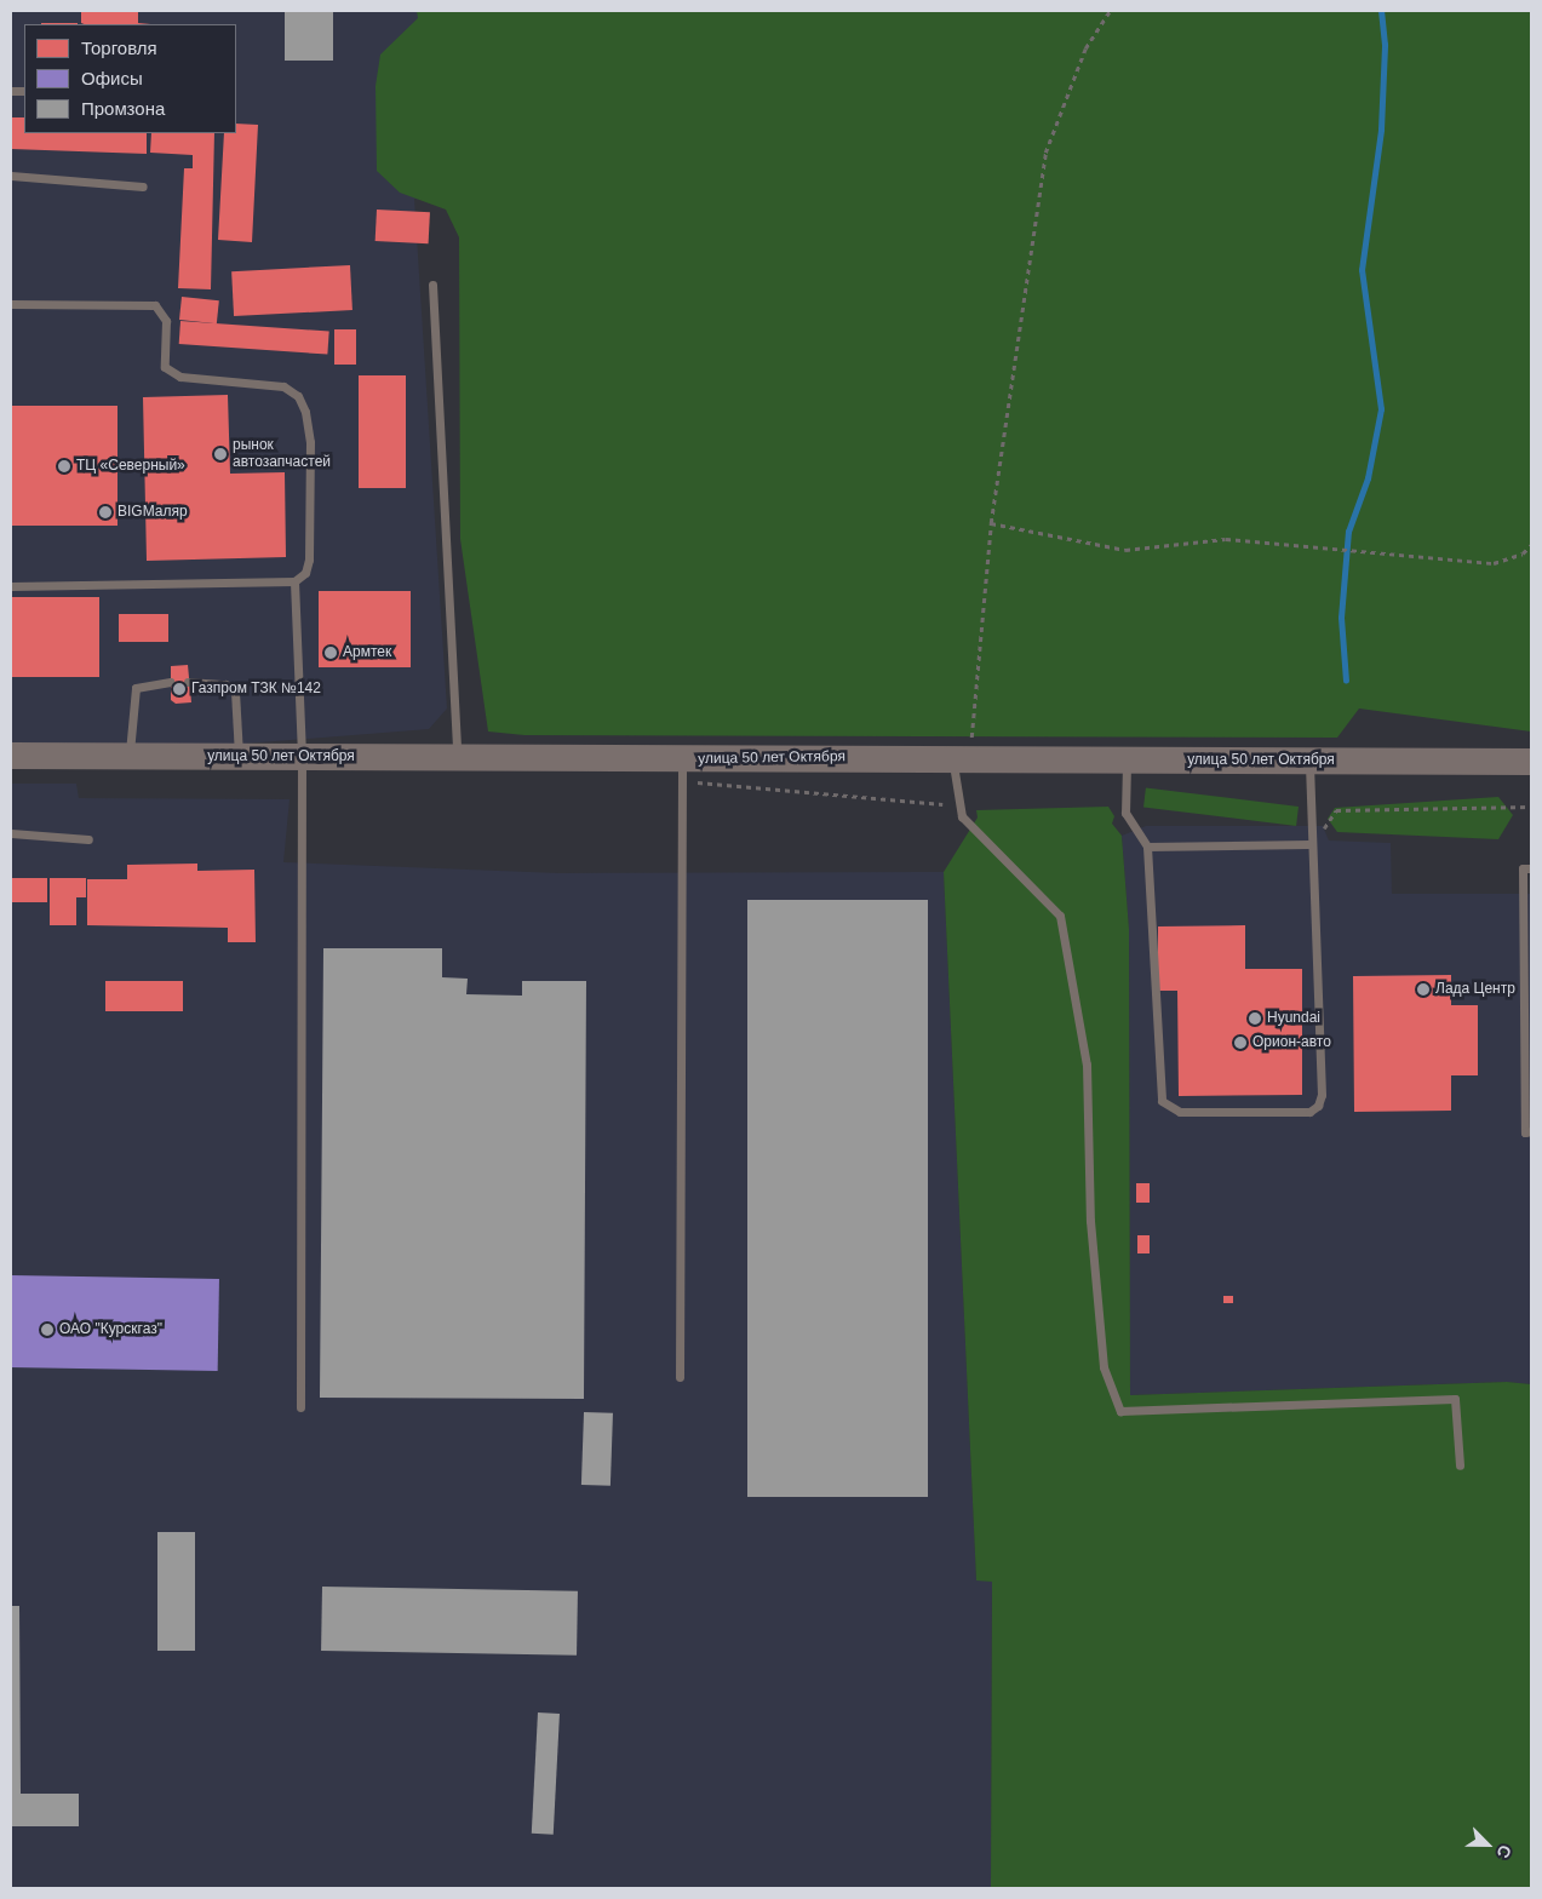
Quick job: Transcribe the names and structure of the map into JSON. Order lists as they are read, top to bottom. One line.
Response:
{"streets":{"main road":["улица 50 лет Октября"]},"places":["рынок автозапчастей","ТЦ «Северный»","BIGМаляр","Армтек","Газпром ТЗК №142","Лада Центр","Hyundai","Орион-авто","ОАО \"Курскгаз\""],"legend":["Торговля","Офисы","Промзона"],"north":"bottom right"}
